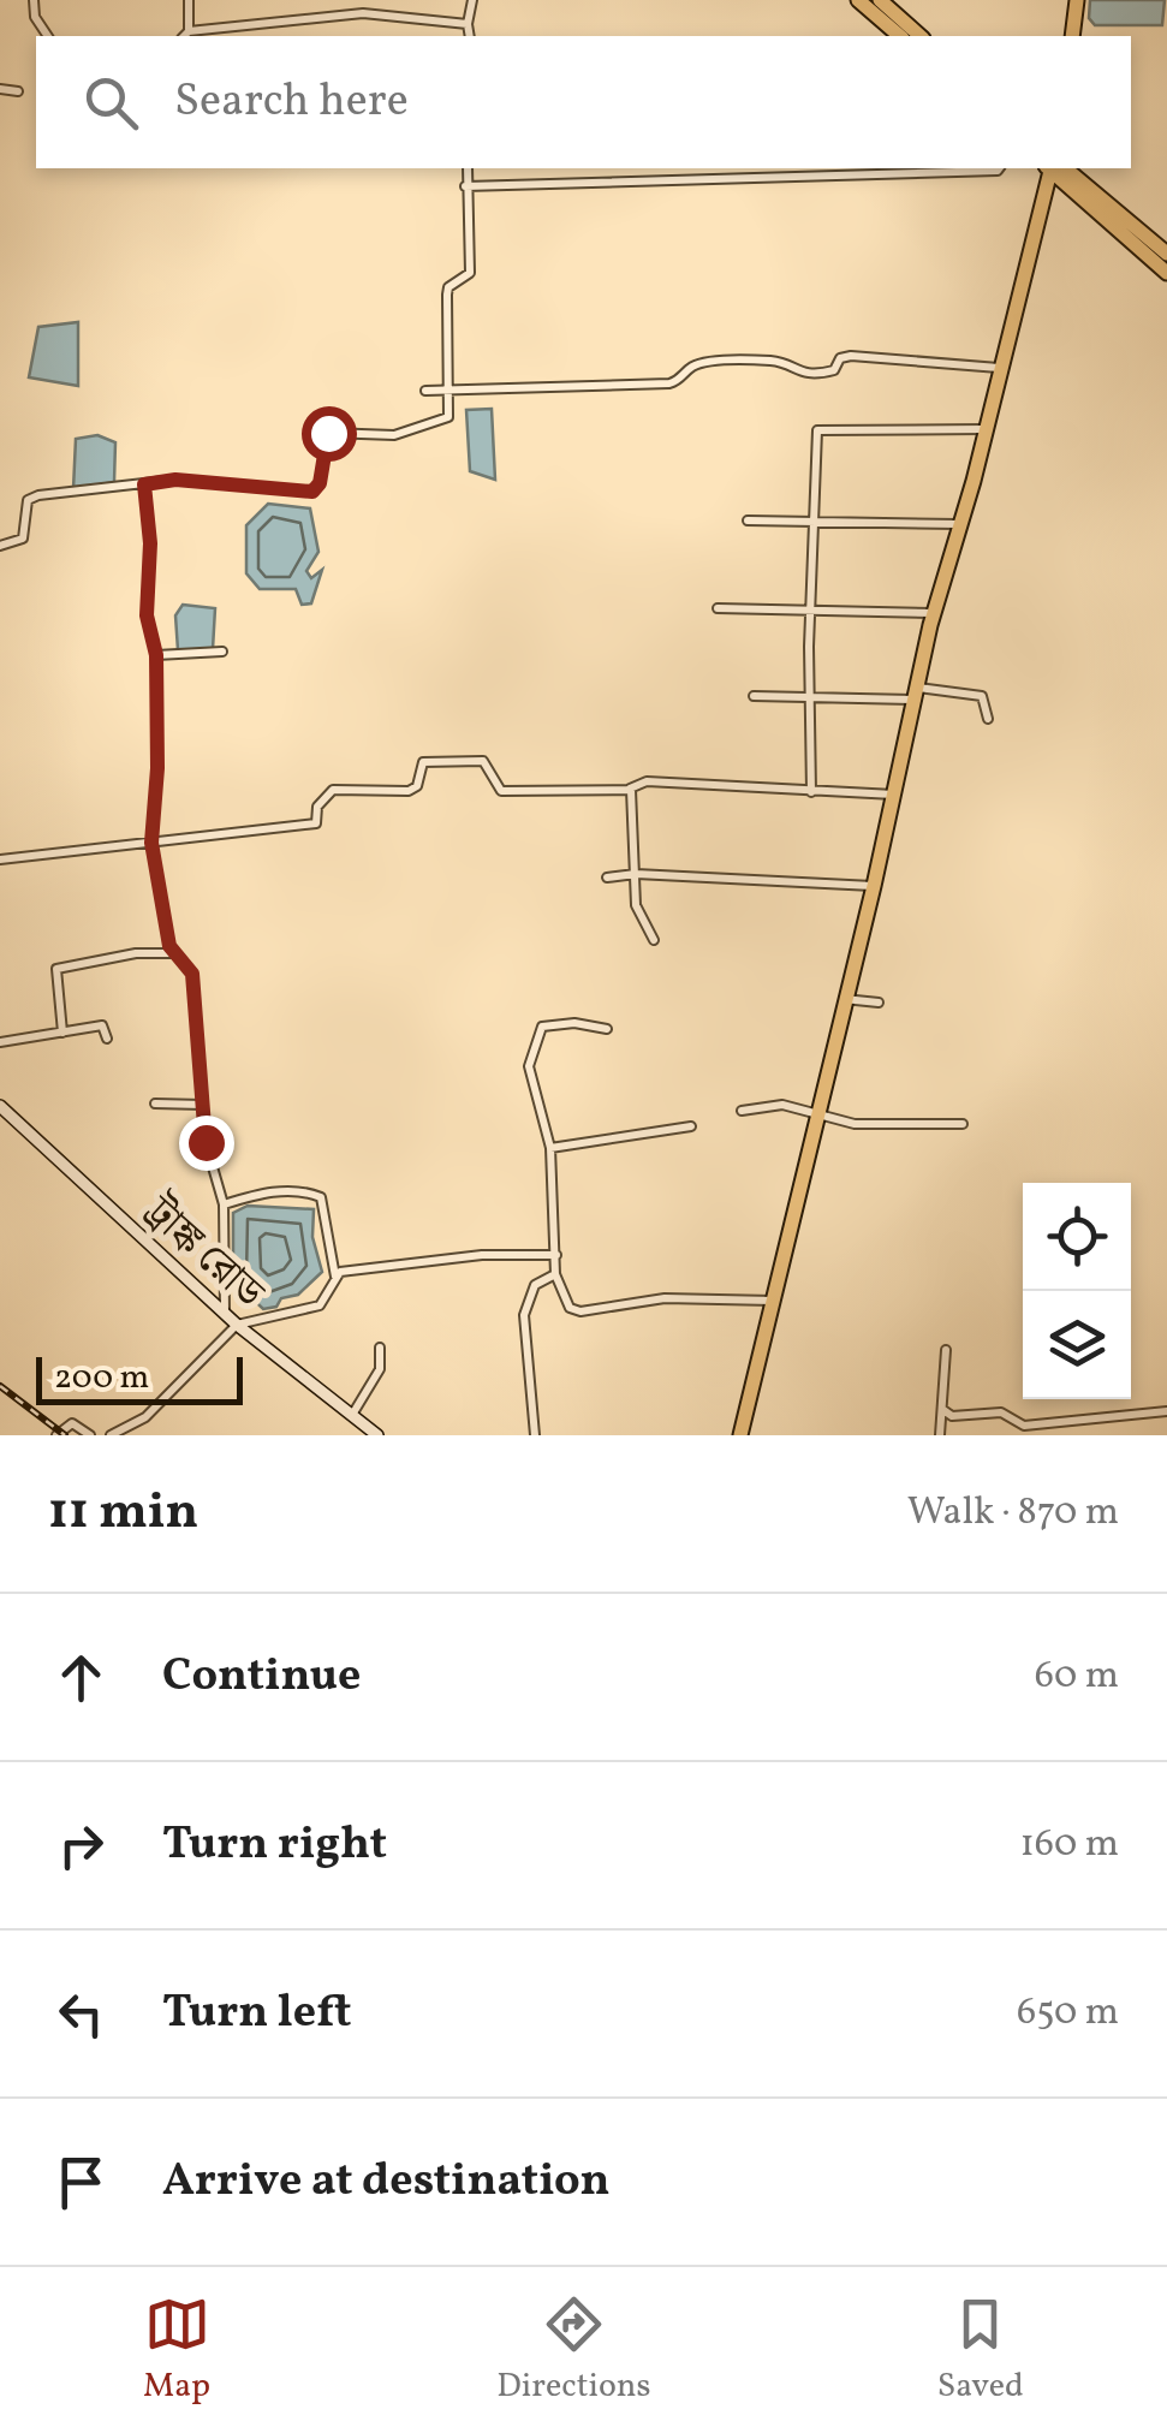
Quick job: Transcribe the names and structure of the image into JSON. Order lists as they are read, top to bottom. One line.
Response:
{"streets":{"main road":["ট্রাঙ্ক রোড"]},"scale_bar":"200 m","page":{"search":"Search here","scale":"200 m","heading":["11 min","Walk · 870 m"],"list":[["Continue","60 m"],["Turn right","160 m"],["Turn left","650 m"],"Arrive at destination"],"nav":["Map","Directions","Saved"]}}
